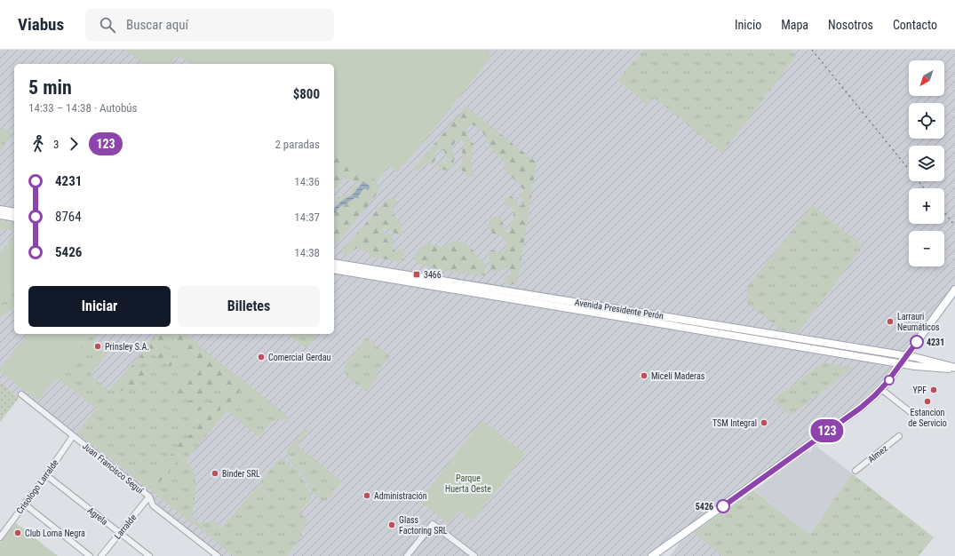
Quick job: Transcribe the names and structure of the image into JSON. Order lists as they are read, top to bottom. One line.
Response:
{"streets":{"main road":["Avenida Presidente Perón"],"street":["Almez","Juan Francisco Seguí","Crisologo Larralde","Agrela","Larralde"]},"crossings":[["Juan Francisco Seguí","Crisologo Larralde"],["Juan Francisco Seguí","Larralde"],["Crisologo Larralde","Agrela"],["Agrela","Larralde"]],"parks":["Parque Huerta Oeste"],"places":{"transit":["3466"],"other":["Larrauri Neumáticos","4231","Prinsley S.A.","Comercial Gerdau","Miceli Maderas","YPF","Estancion de Servicio","TSM Integral","Binder SRL","Administración","5426","Glass Factoring SRL","Club Loma Negra"]},"lines":["bus line 123"],"north":"bottom left","page":{"header":"Viabus","search":"Buscar aquí","nav":["Inicio","Mapa","Nosotros","Contacto"],"on_map":"123","map_buttons":["+","−"],"heading":["5 min","14:33 – 14:38 · Autobús","$800"],"legs":["3","123","2 paradas"],"list":[{"name":"4231","value":"14:36"},{"name":"8764","value":"14:37"},{"name":"5426","value":"14:38"}],"buttons":["Iniciar","Billetes"]}}
